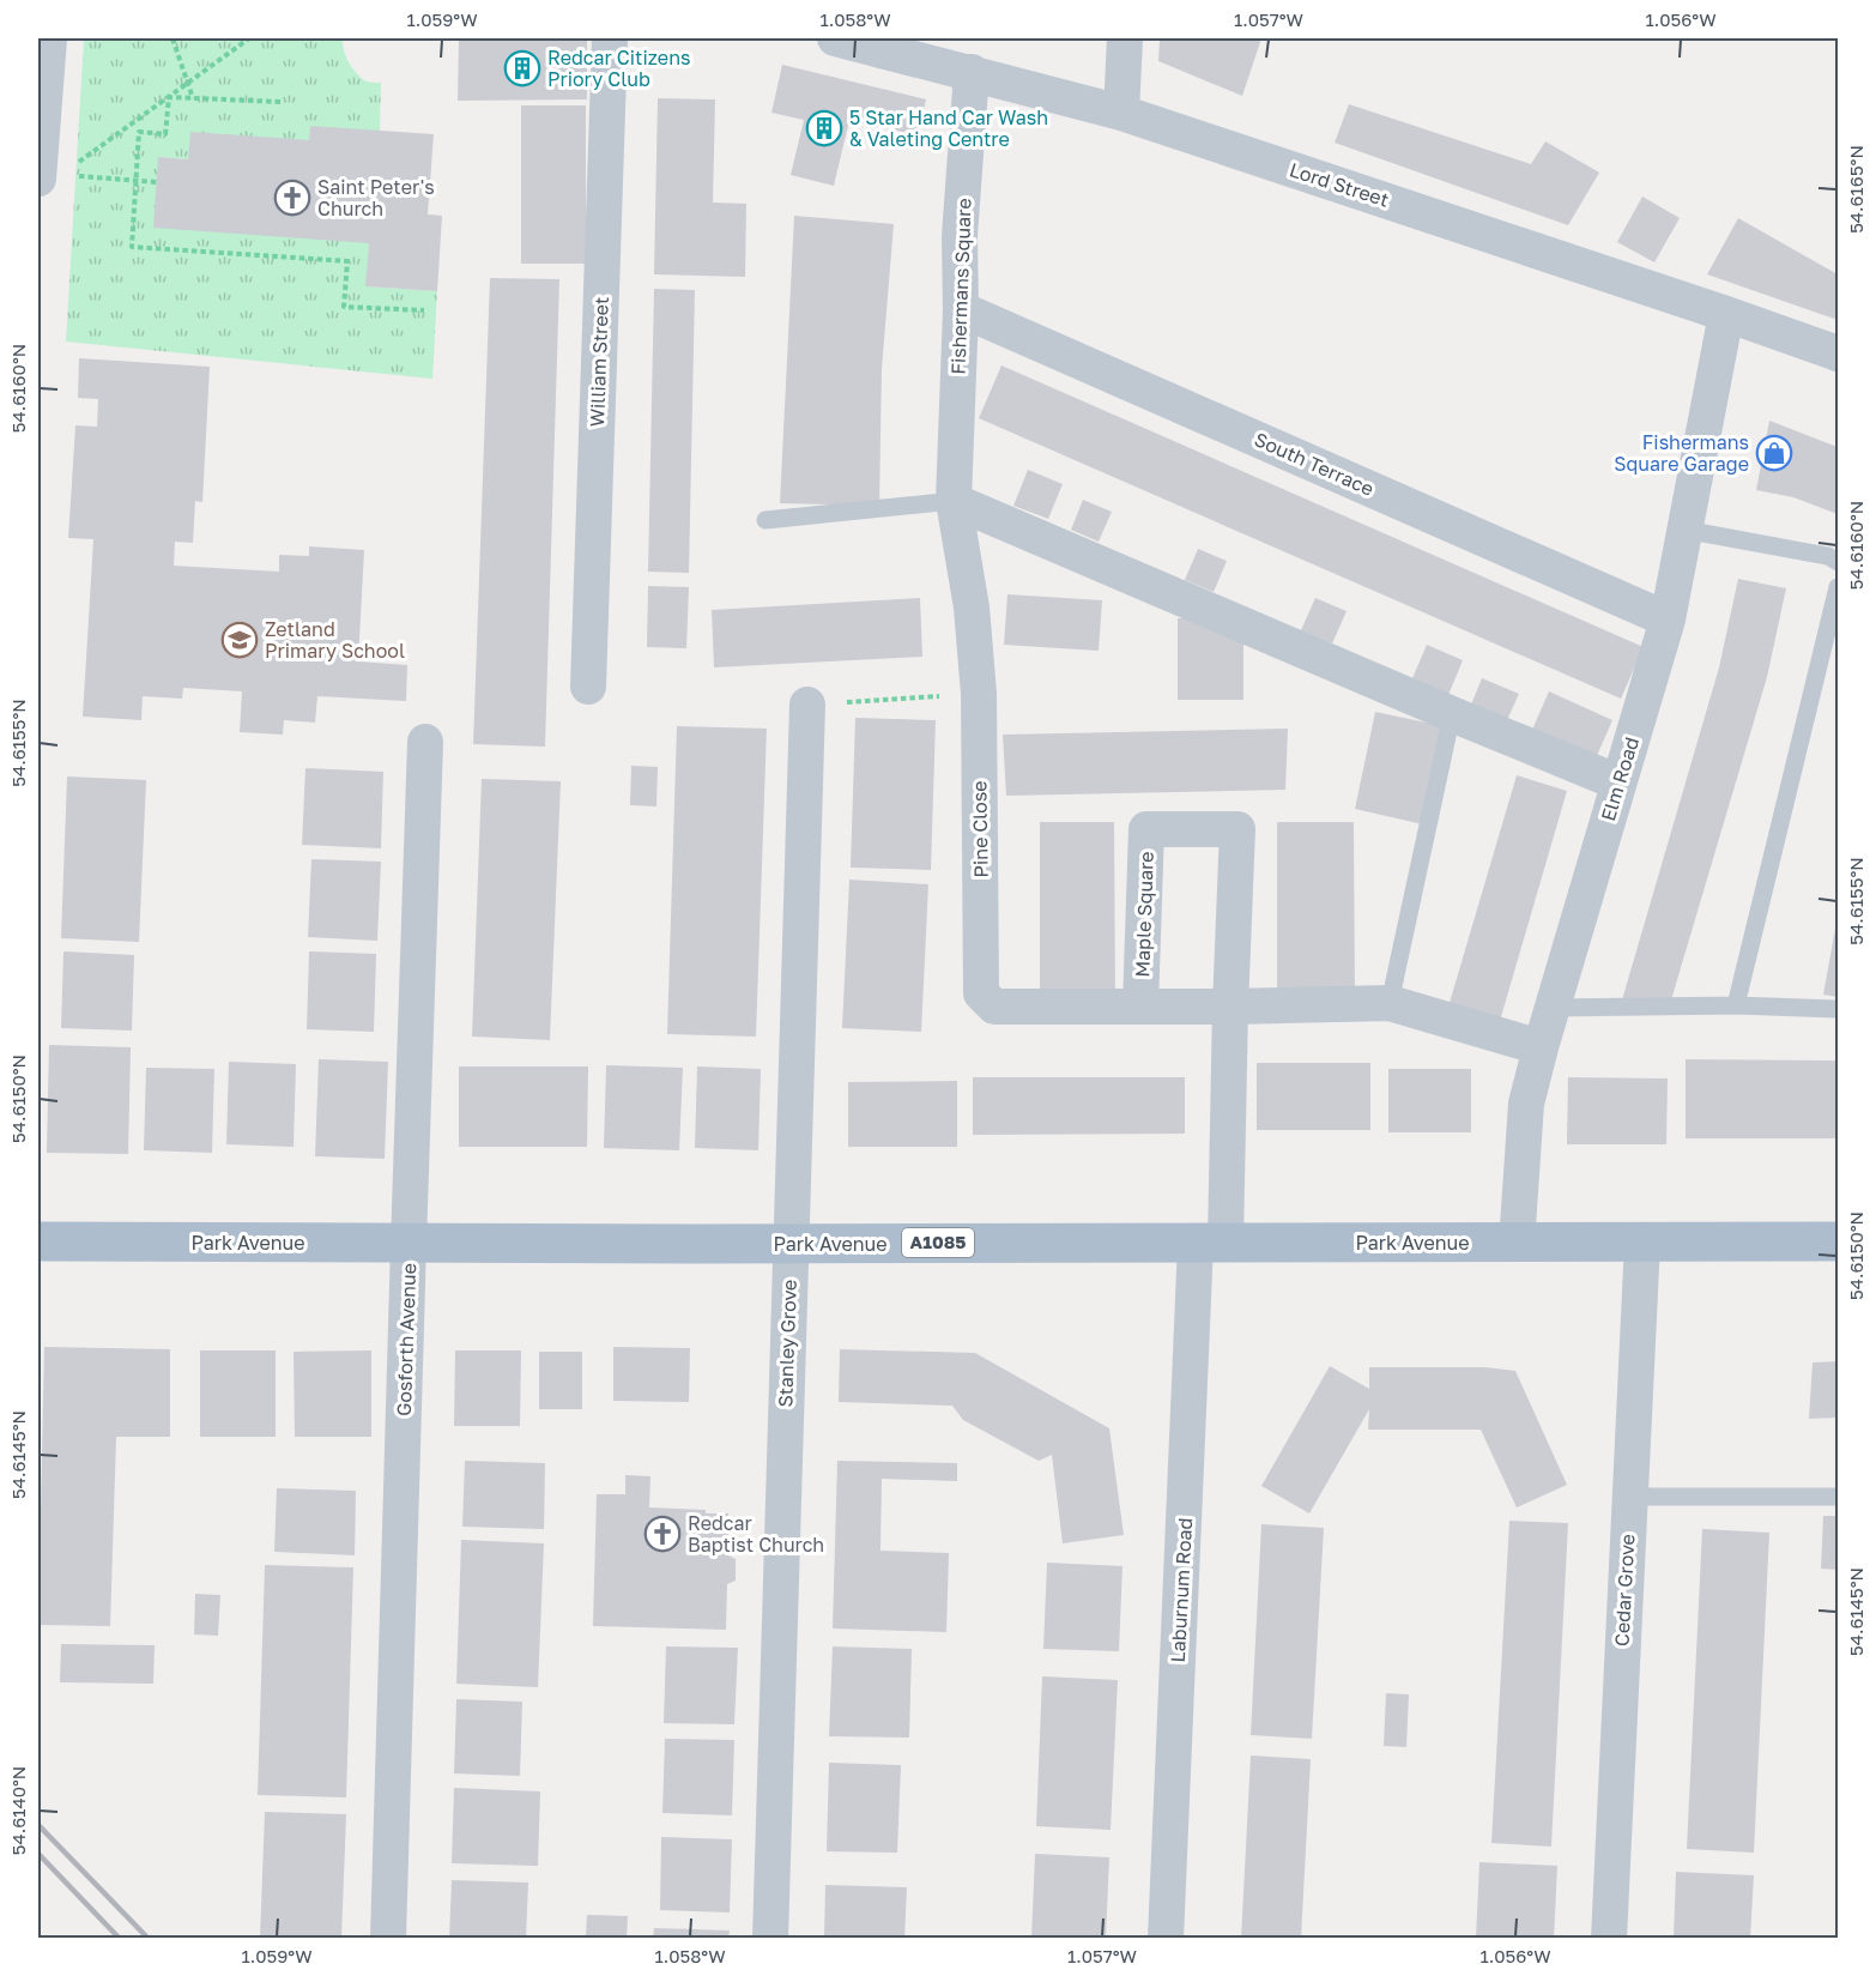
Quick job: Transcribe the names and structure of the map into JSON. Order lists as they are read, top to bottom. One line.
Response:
{"streets":{"main road":["Park Avenue","A1085"],"street":["Lord Street","Fishermans Square","William Street","South Terrace","Elm Road","Pine Close","Maple Square","Gosforth Avenue","Stanley Grove","Laburnum Road","Cedar Grove"]},"crossings":[["Lord Street","Fishermans Square"],["Lord Street","Elm Road"],["Fishermans Square","South Terrace"],["Fishermans Square","Pine Close"],["South Terrace","Elm Road"],["Elm Road","Park Avenue"],["Pine Close","Maple Square"],["Maple Square","Park Avenue"],["Maple Square","Laburnum Road"],["Park Avenue","Gosforth Avenue"],["Park Avenue","Stanley Grove"],["Park Avenue","Laburnum Road"],["Park Avenue","Cedar Grove"]],"places":{"building":["Redcar Citizens Priory Club","5 Star Hand Car Wash & Valeting Centre"],"church":["Saint Peter's Church","Redcar Baptist Church"],"shop":["Fishermans Square Garage"],"school or university":["Zetland Primary School"]},"coordinates":["1.059°W","1.058°W","1.057°W","1.056°W","54.6165°N","54.6160°N","54.6155°N","54.6150°N","54.6145°N","54.6140°N"]}
